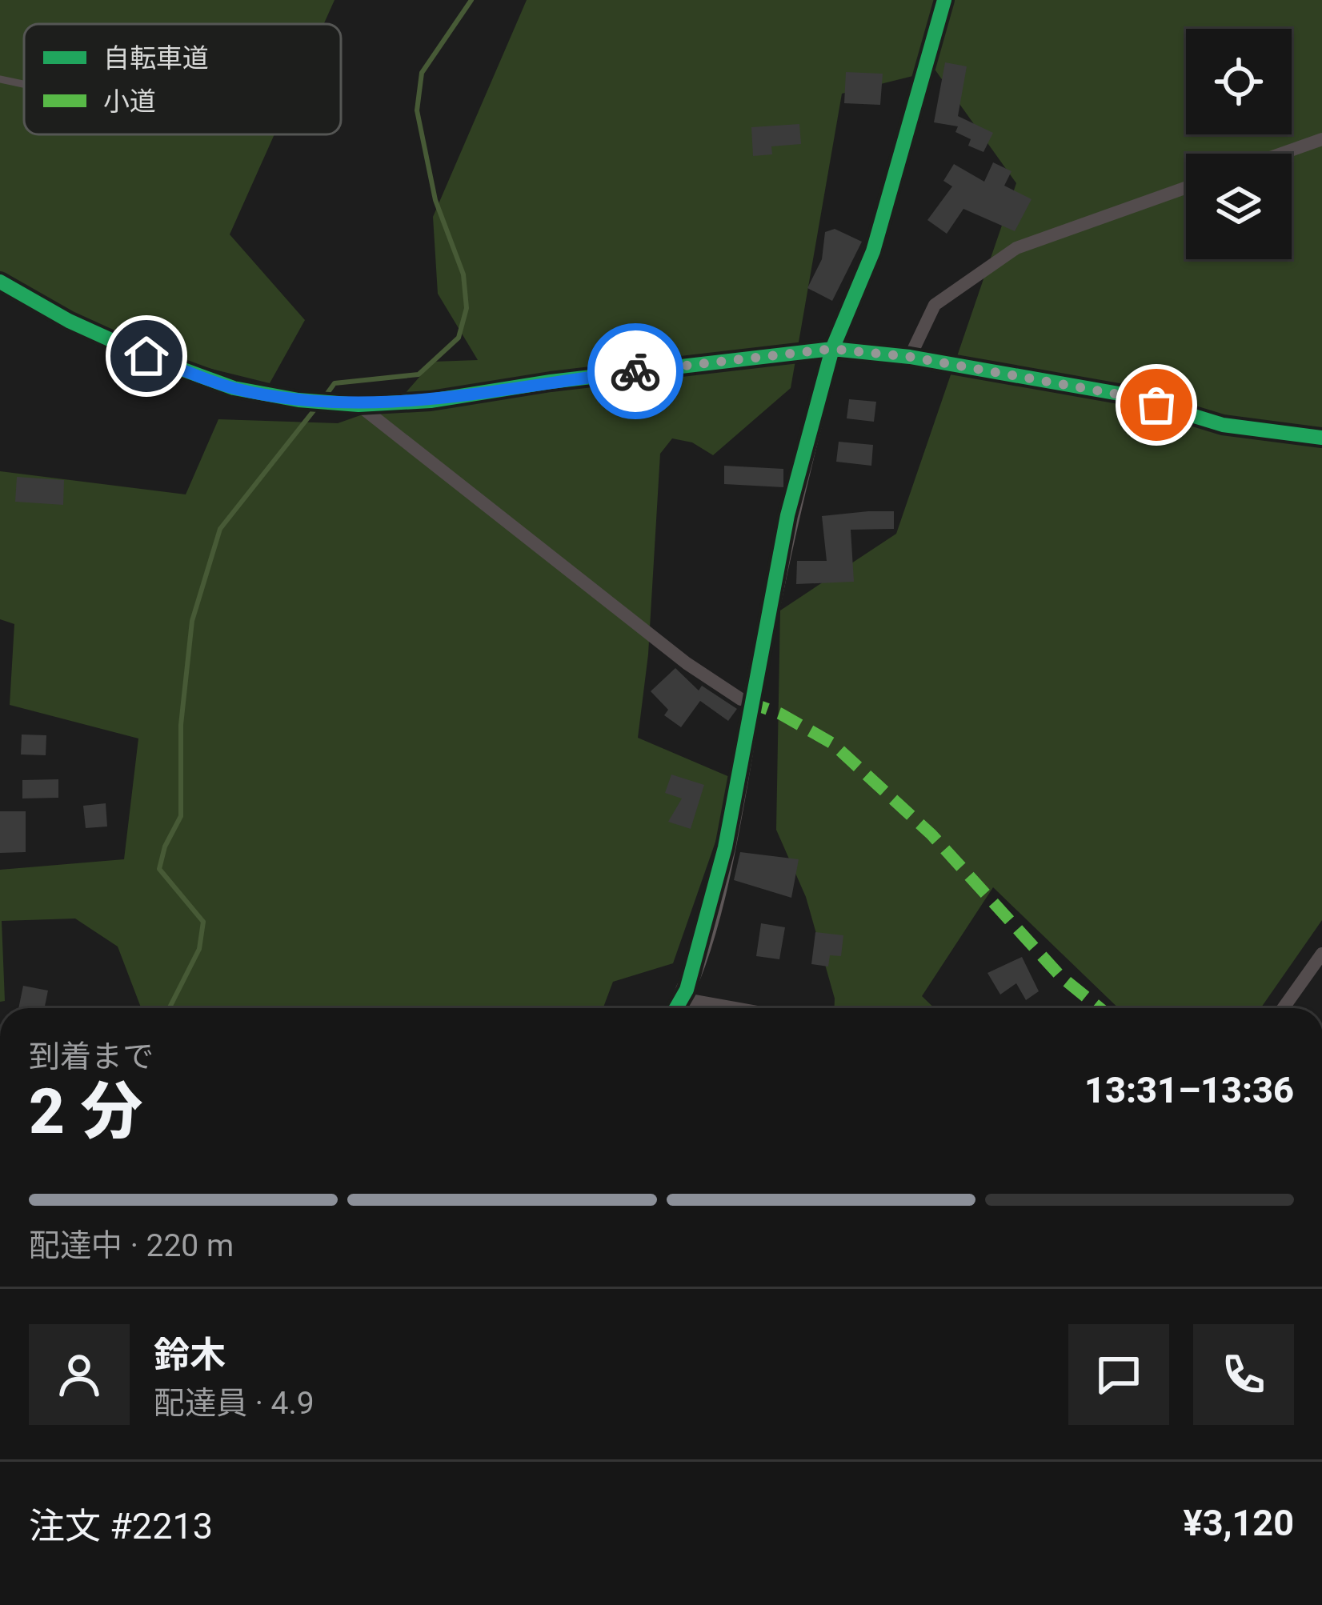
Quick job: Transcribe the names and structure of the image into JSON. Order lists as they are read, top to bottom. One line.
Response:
{"legend":["自転車道","小道"],"page":{"heading":["2 分","到着まで","13:31–13:36"],"panel":["鈴木","配達員 · 4.9","注文 #2213","¥3,120"],"bar":"配達中 · 220 m"}}
